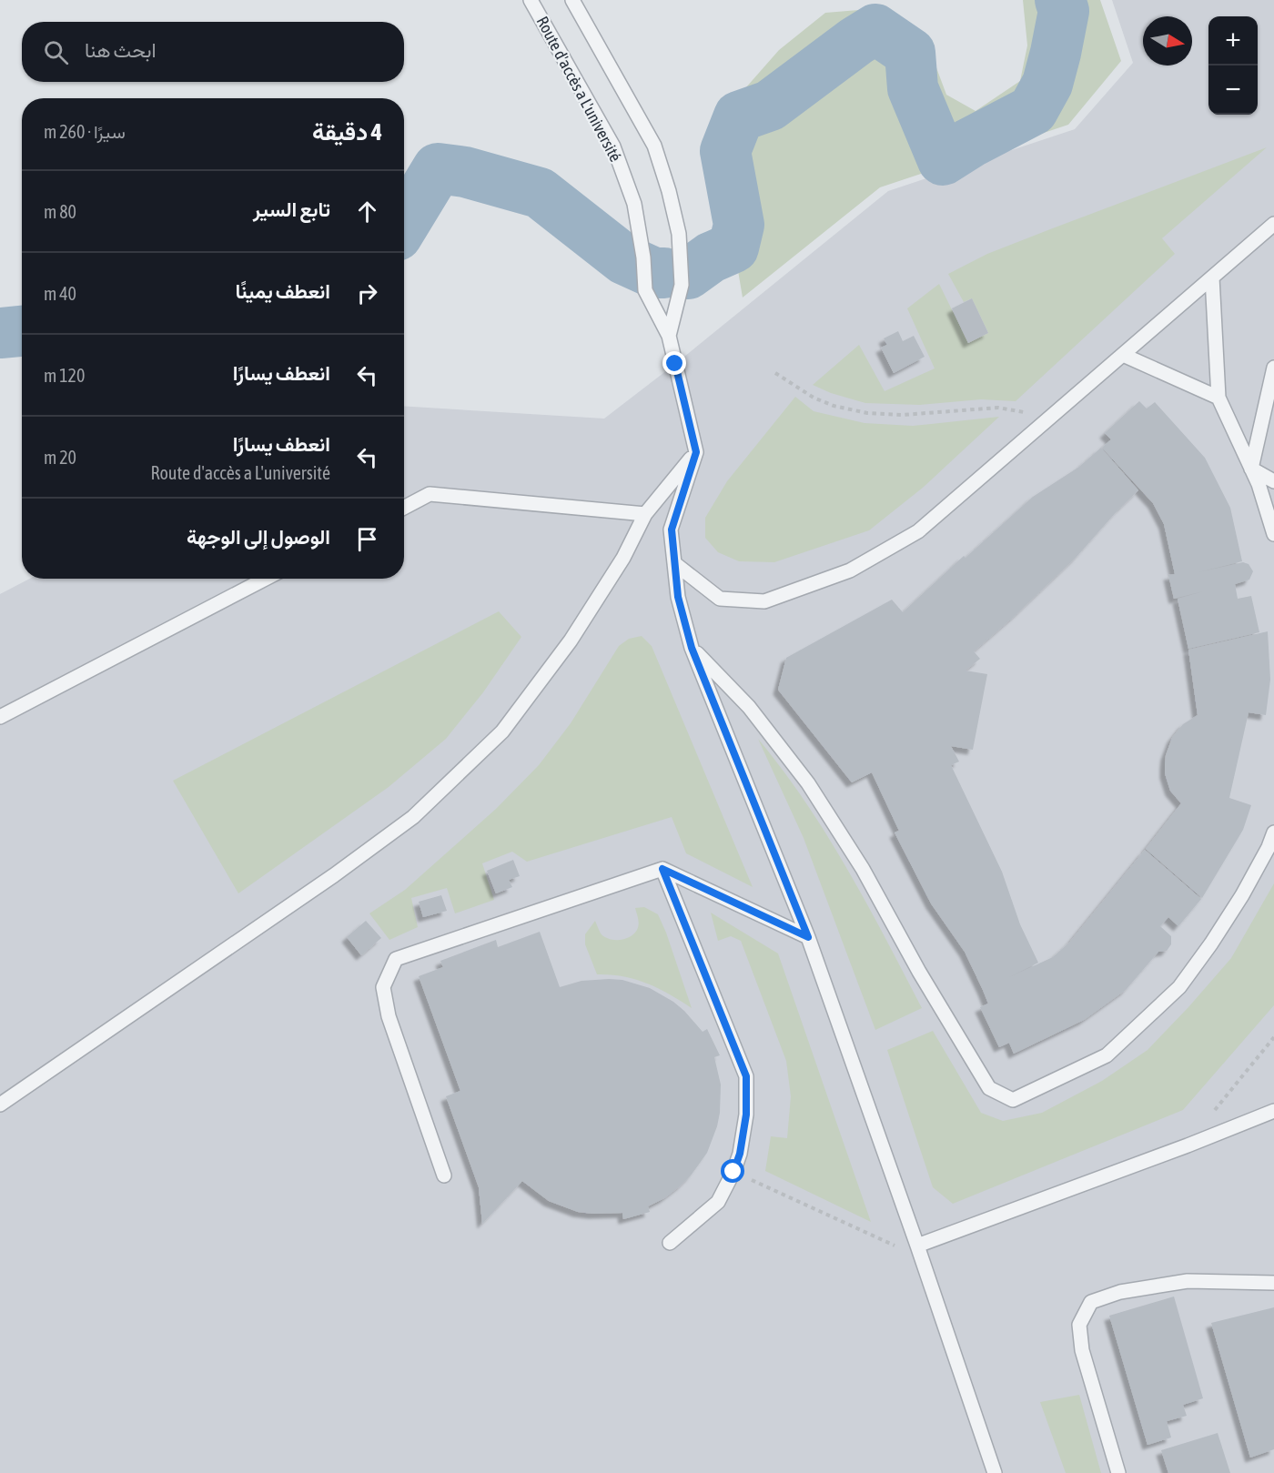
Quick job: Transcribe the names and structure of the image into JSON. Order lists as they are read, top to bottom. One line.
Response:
{"streets":{"lane":["Route d'accès a L'université"]},"north":"right","page":{"map_buttons":["+","−"],"search":"ابحث هنا","heading":["4 دقيقة","سيرًا · 260 m"],"list":[["تابع السير","80 m"],["انعطف يمينًا","40 m"],["انعطف يسارًا","120 m"],["انعطف يسارًا","Route d'accès a L'université","20 m"],"الوصول إلى الوجهة"]}}
